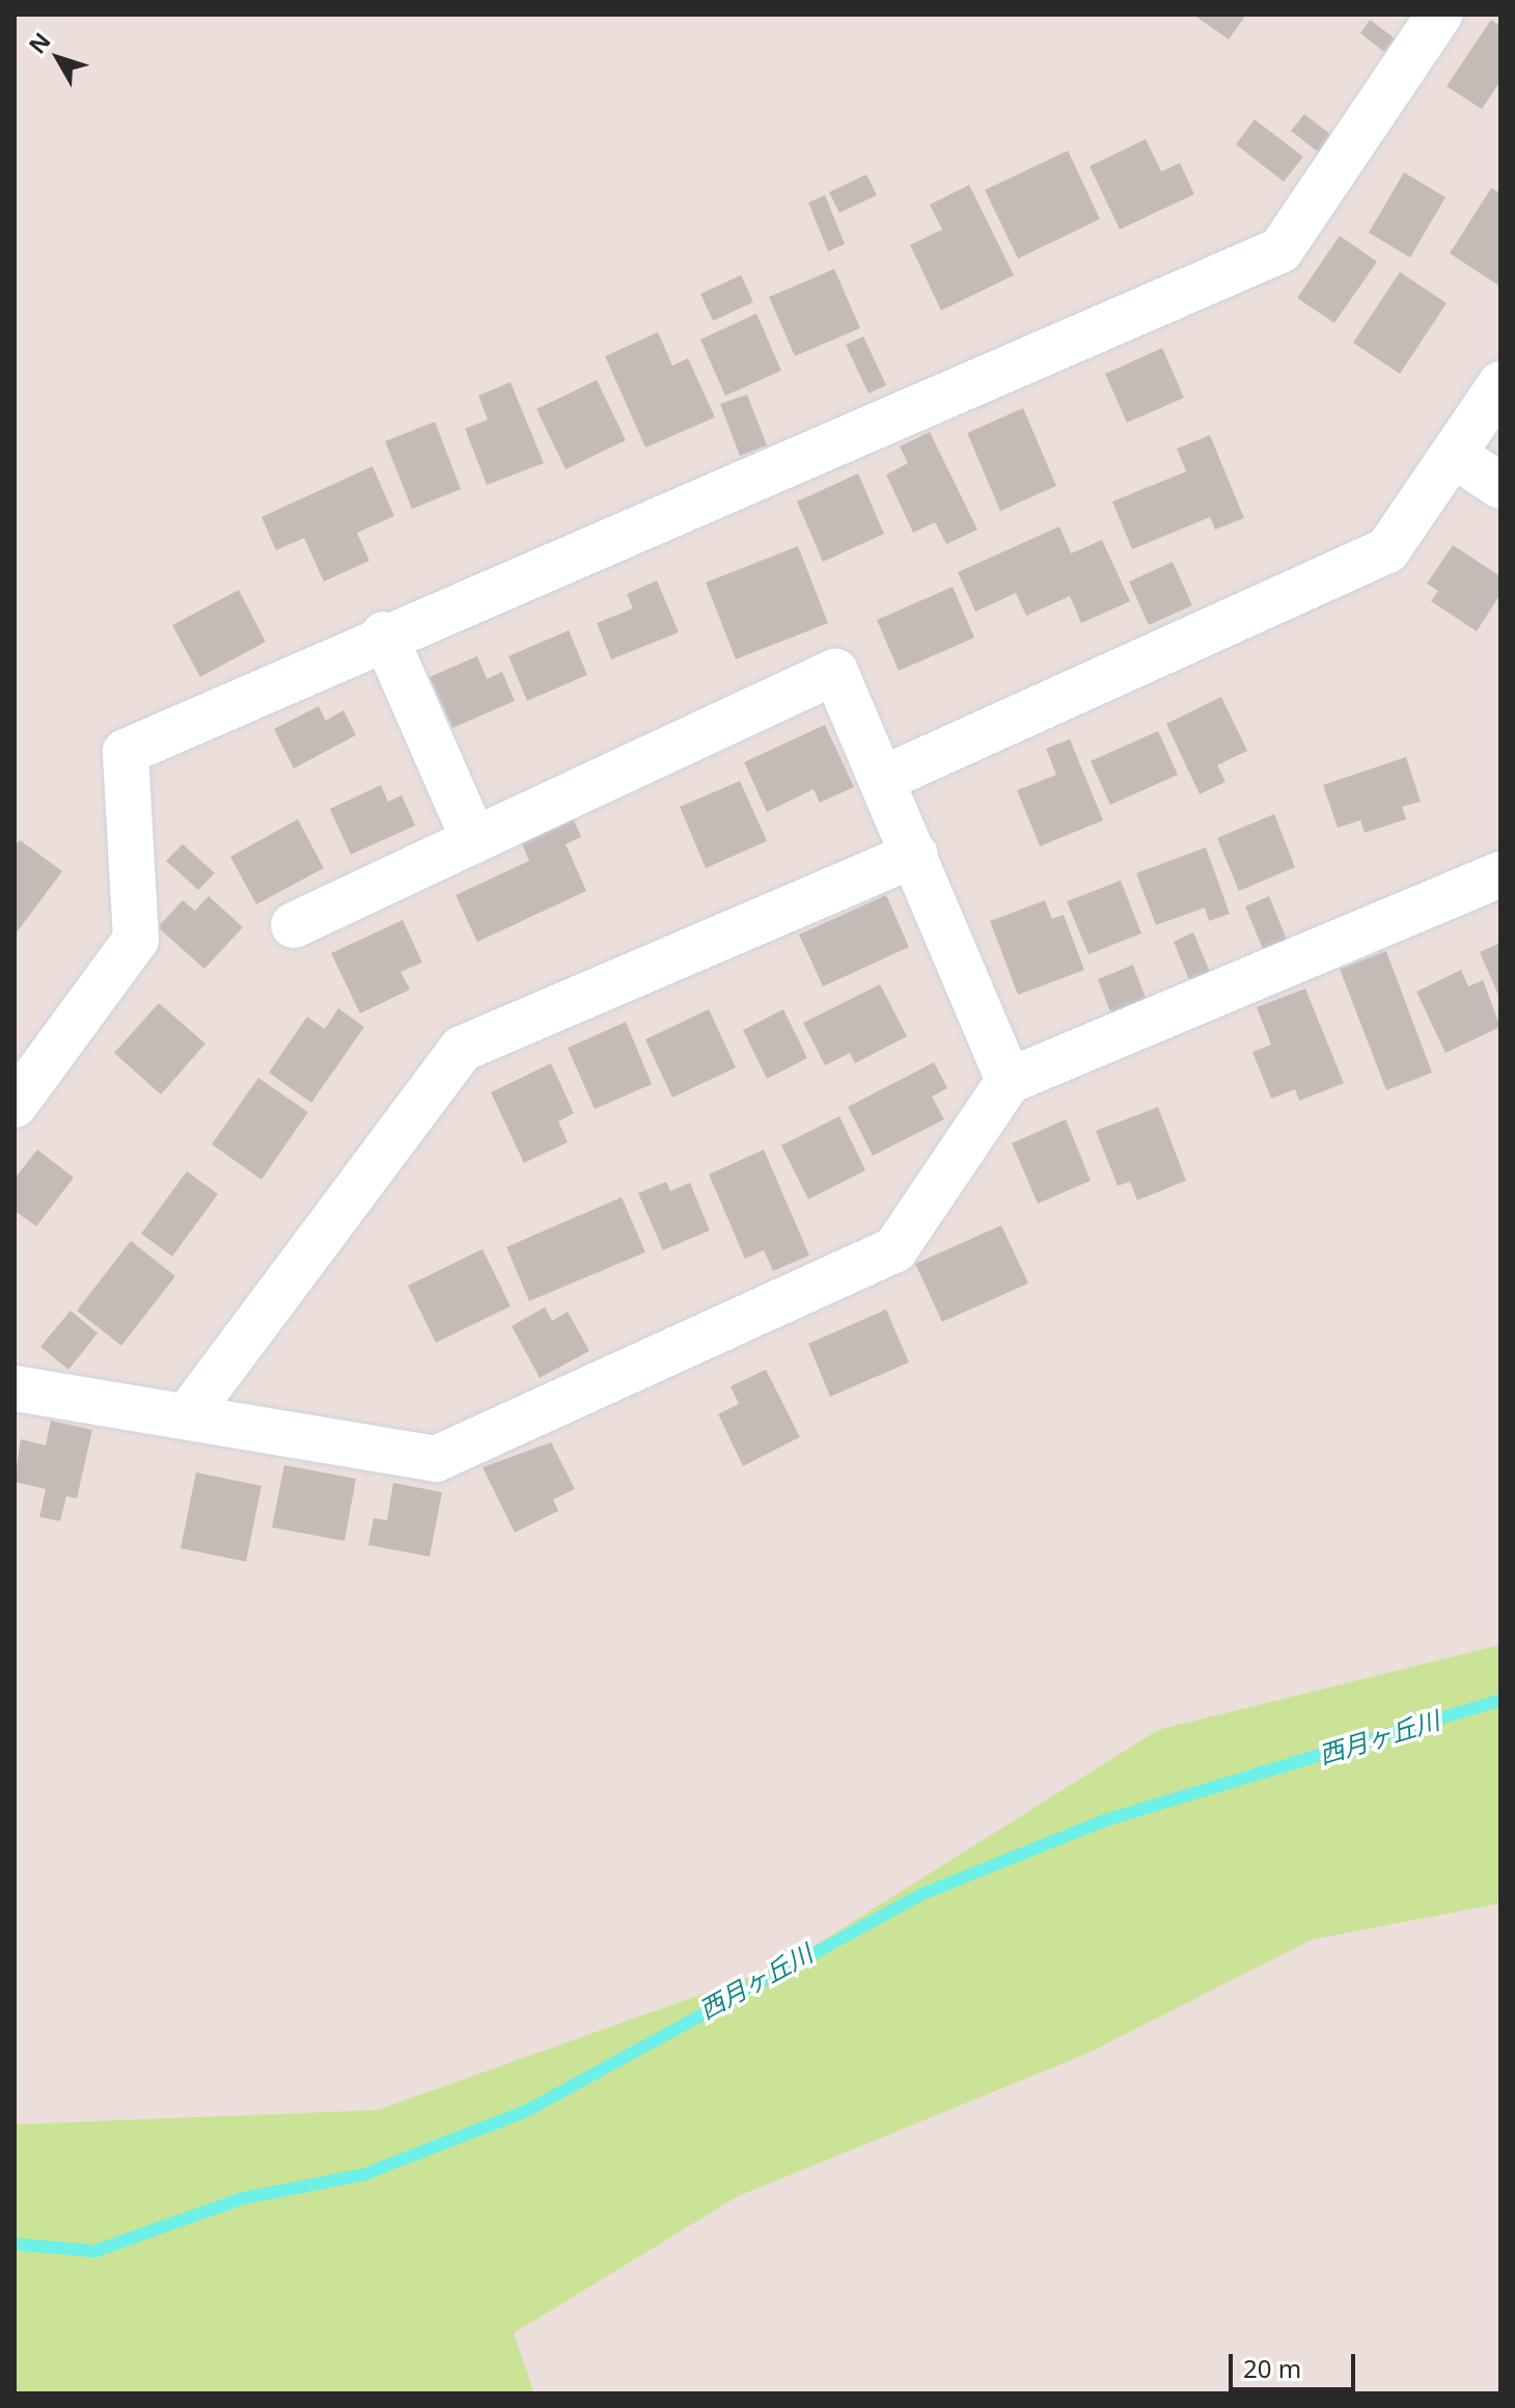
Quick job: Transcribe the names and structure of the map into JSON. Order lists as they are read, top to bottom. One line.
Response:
{"water":["西月ヶ丘川"],"scale_bar":"20 m","north":"top left"}
